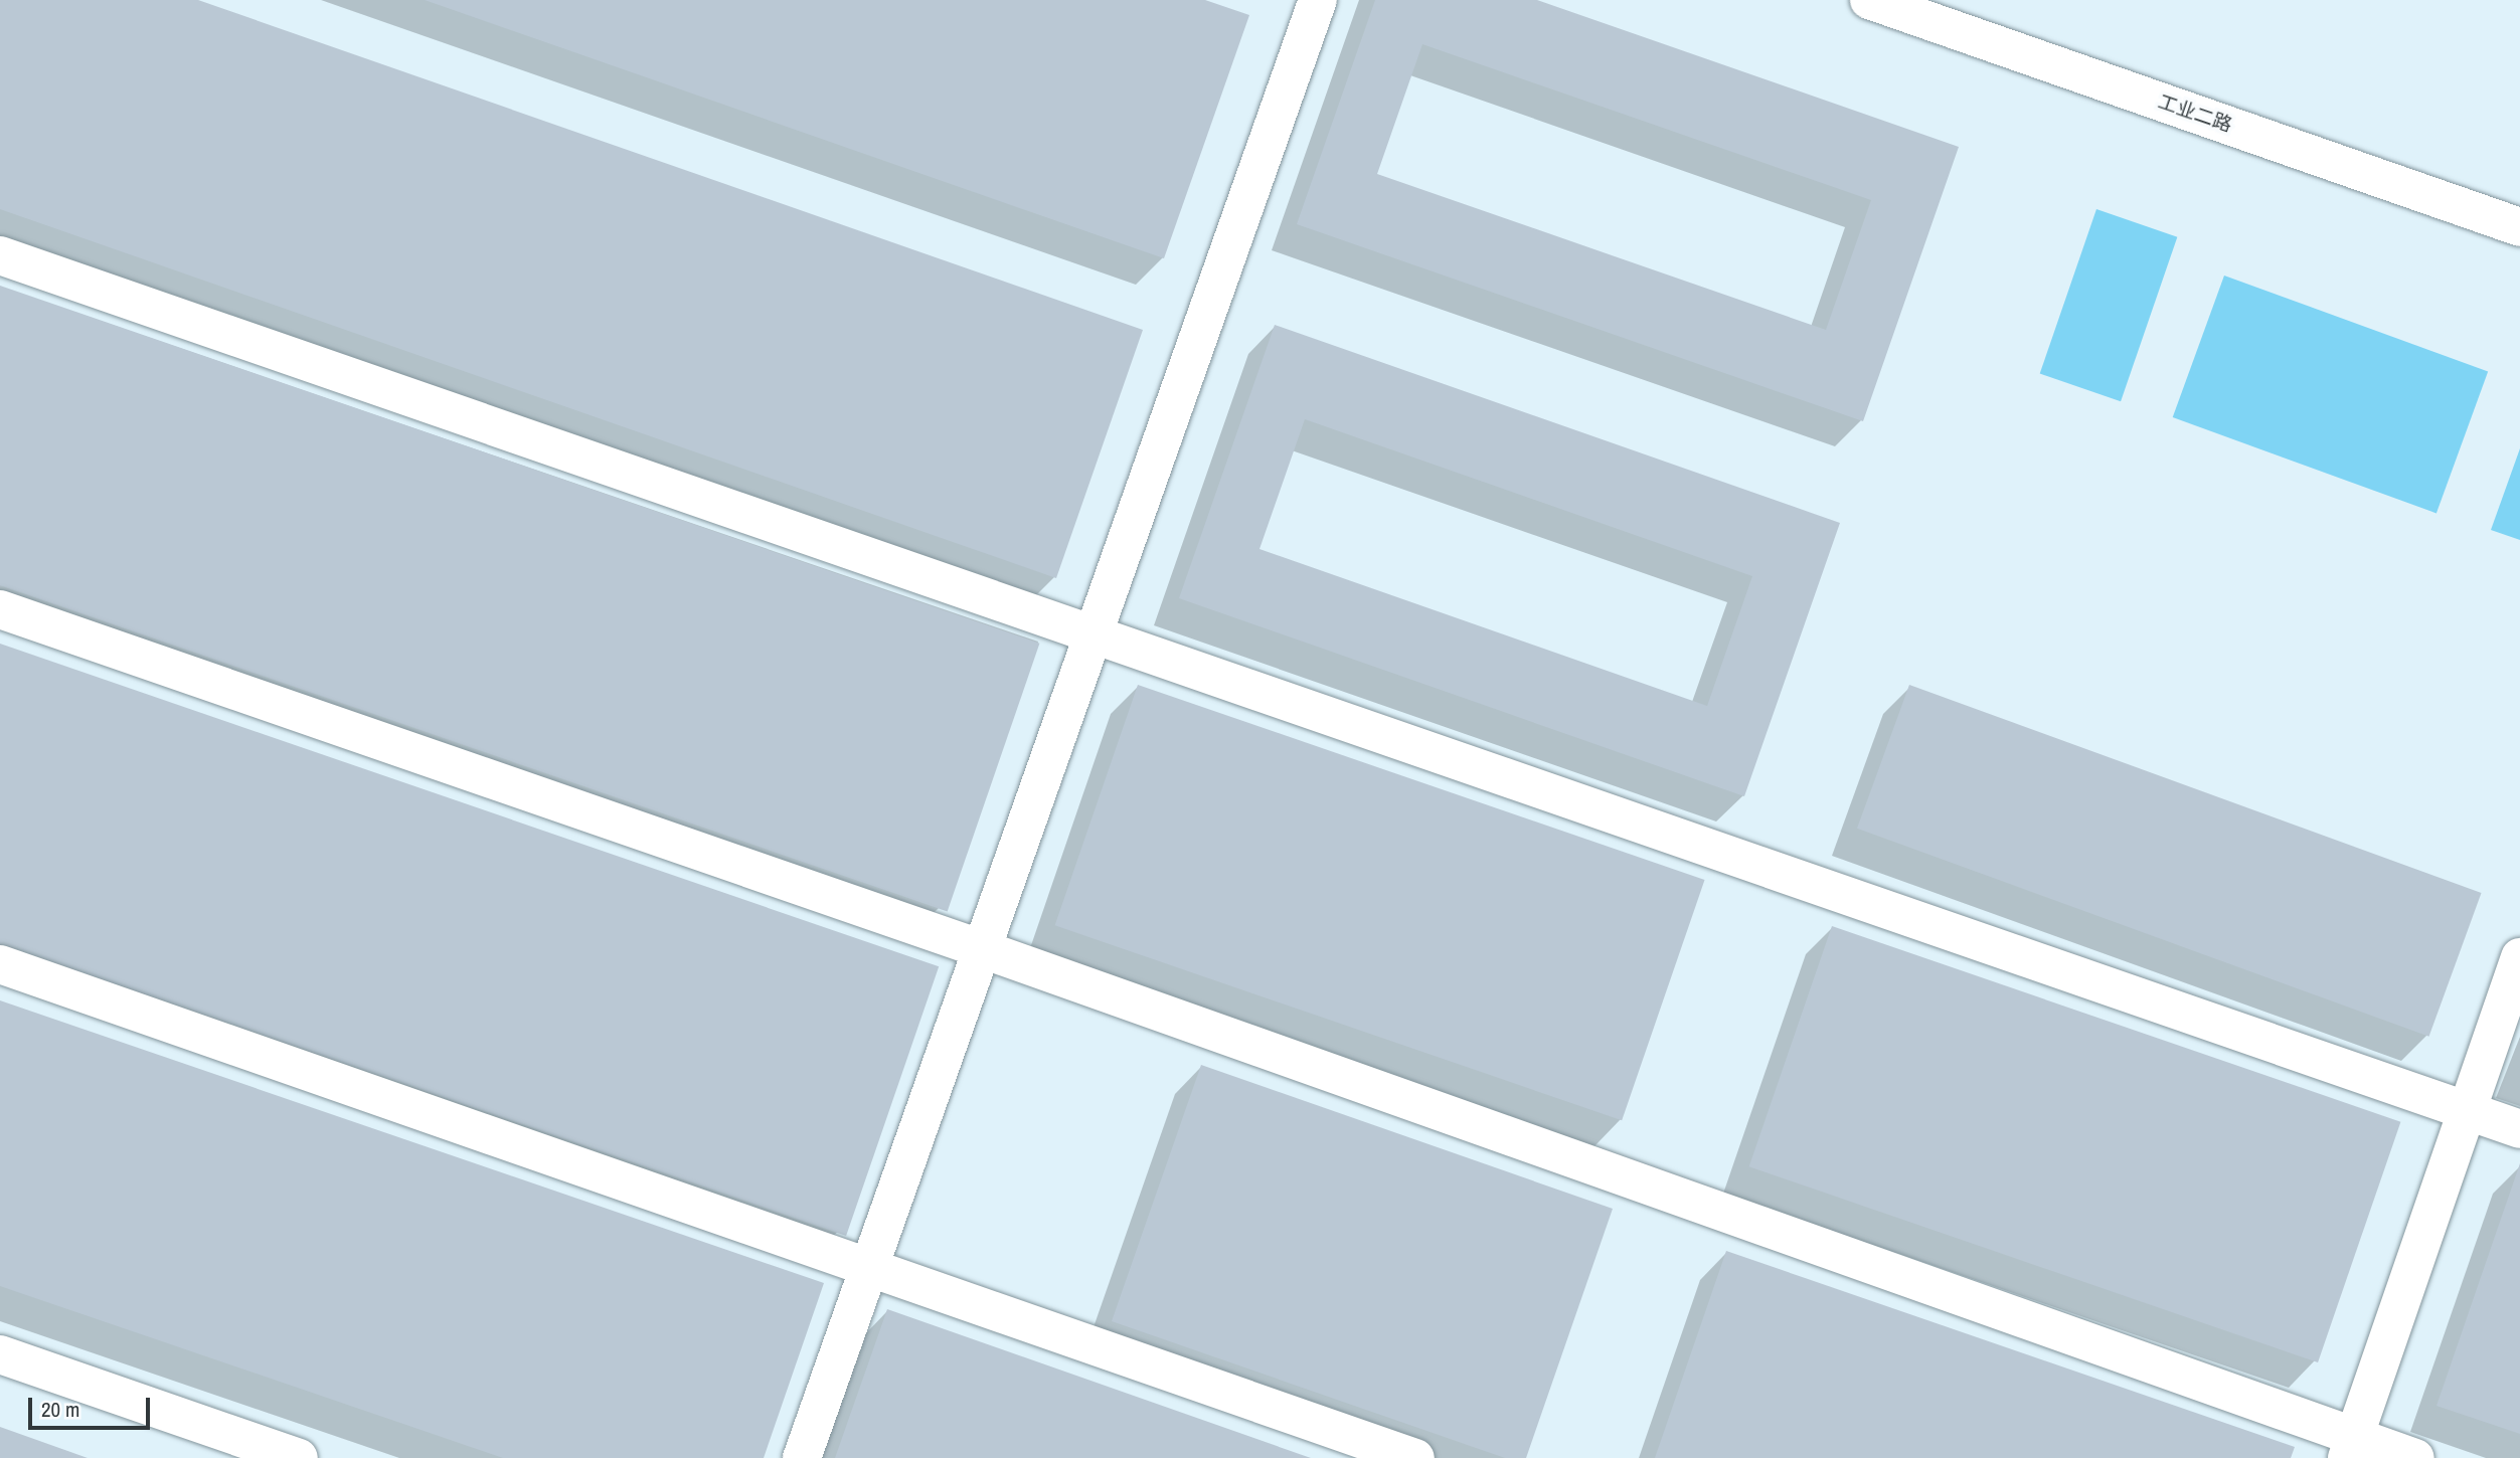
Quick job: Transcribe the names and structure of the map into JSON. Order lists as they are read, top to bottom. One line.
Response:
{"streets":{"street":["工业二路"]},"scale_bar":"20 m"}
